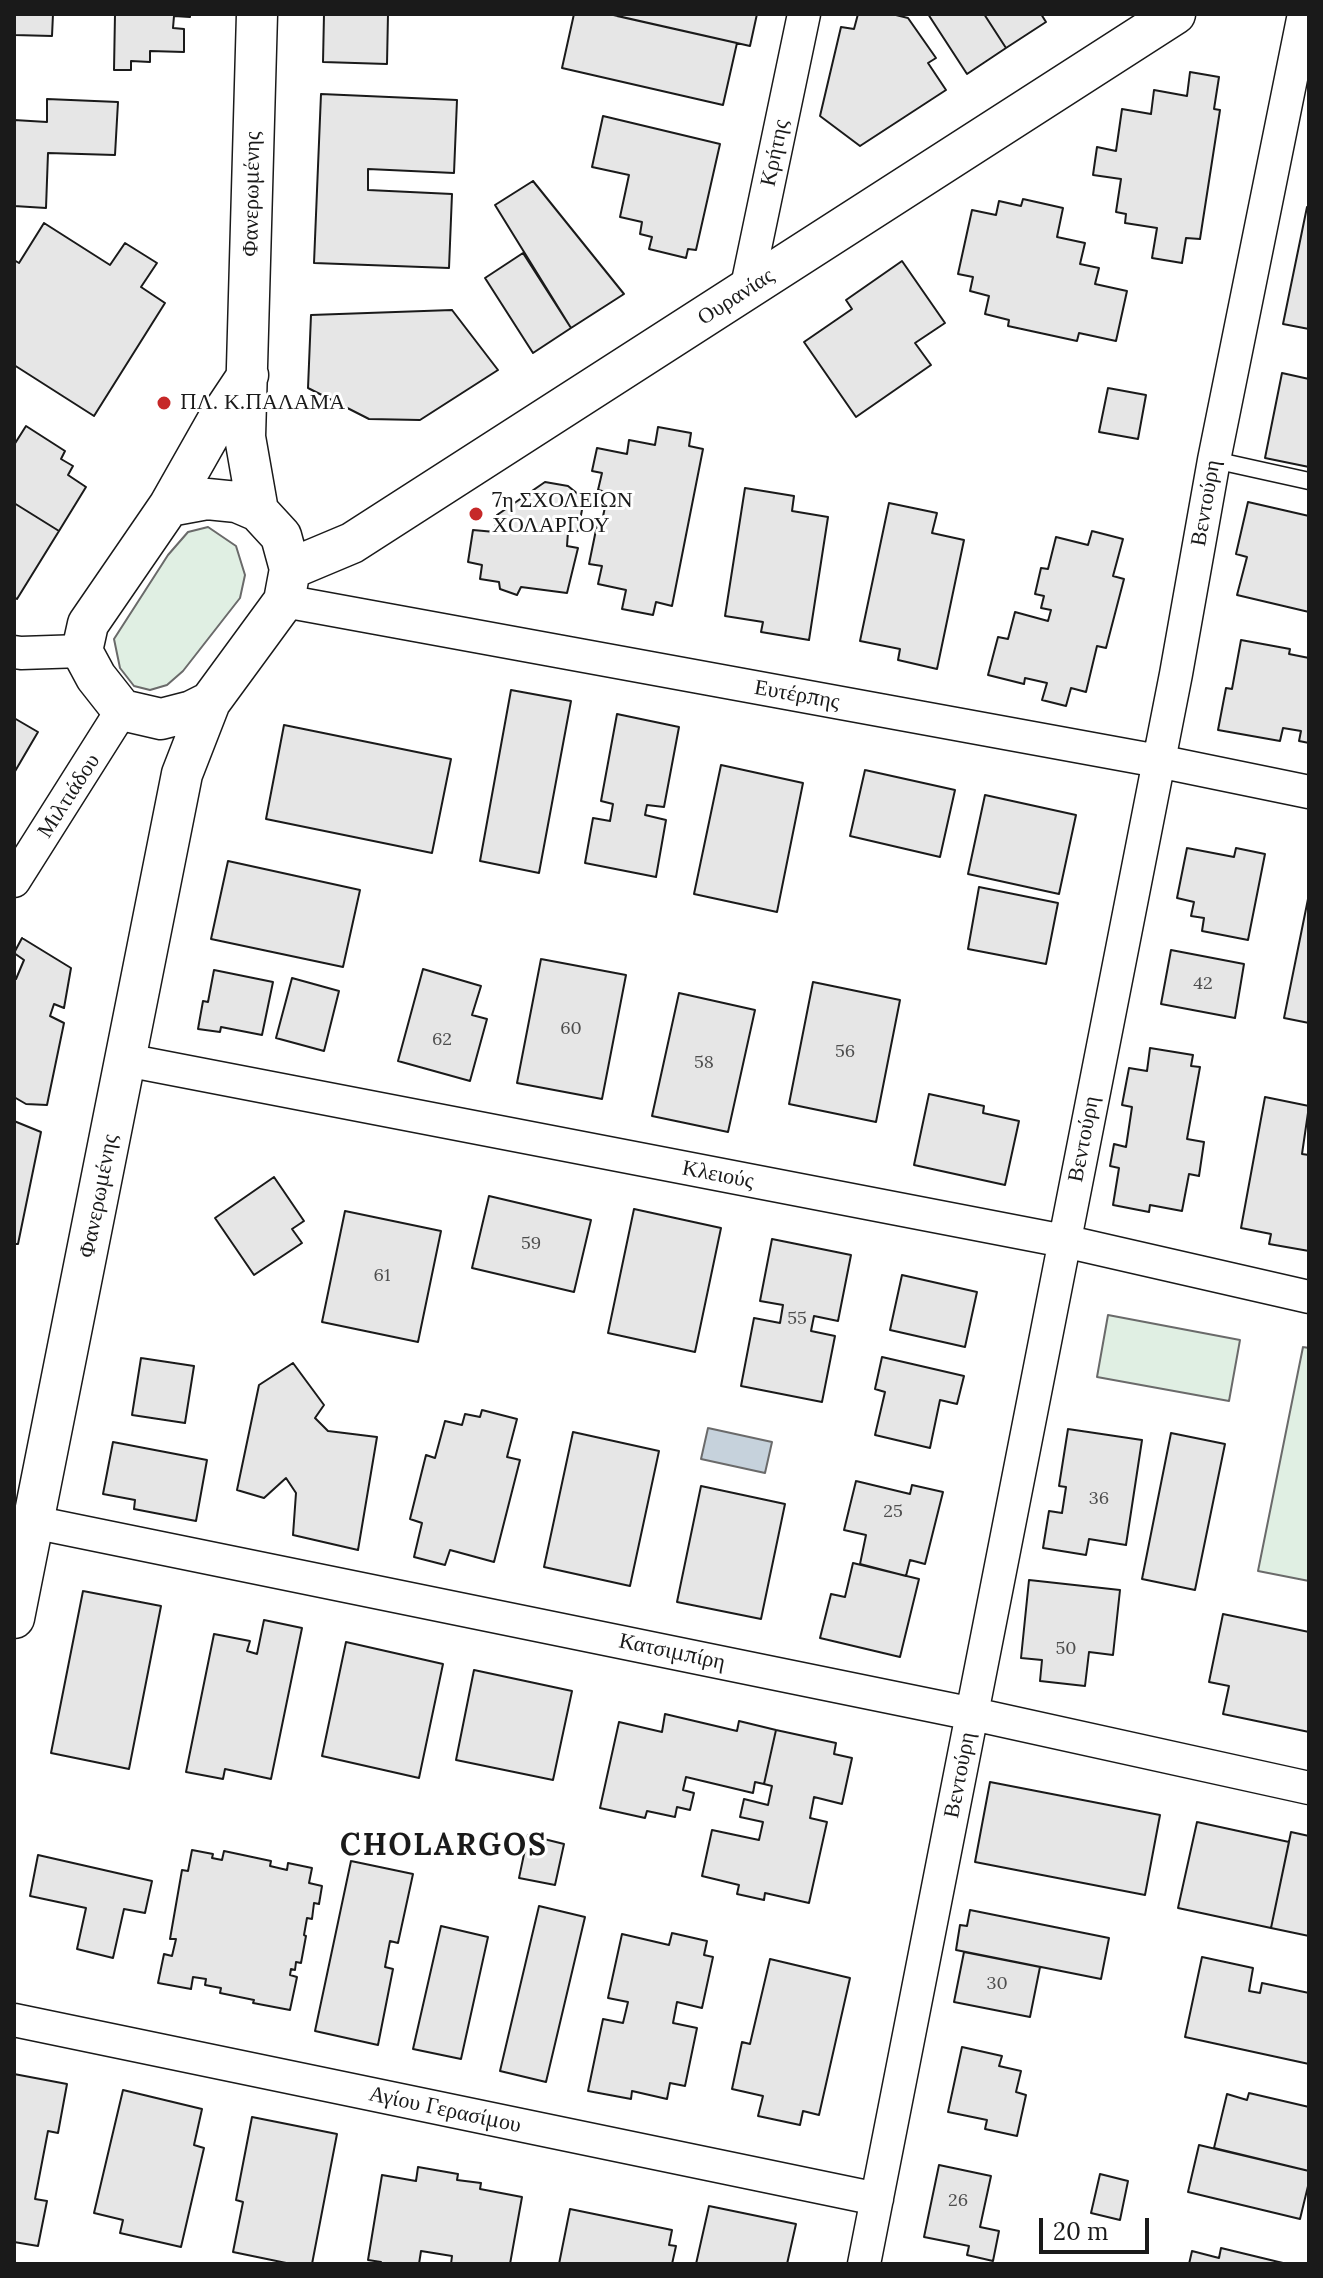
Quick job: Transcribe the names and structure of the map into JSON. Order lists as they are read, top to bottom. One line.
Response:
{"streets":{"street":["Κρήτης","Φανερωμένης","Ουρανίας","Βεντούρη","Ευτέρπης","Μιλτιάδου","Κλειούς","Κατσιμπίρη","Αγίου Γερασίμου"]},"crossings":[["Κρήτης","Ουρανίας"],["Φανερωμένης","Ουρανίας"],["Φανερωμένης","Ευτέρπης"],["Φανερωμένης","Μιλτιάδου"],["Φανερωμένης","Κλειούς"],["Φανερωμένης","Κατσιμπίρη"],["Ουρανίας","Ευτέρπης"],["Ουρανίας","Μιλτιάδου"],["Βεντούρη","Ευτέρπης"],["Βεντούρη","Κλειούς"],["Βεντούρη","Κατσιμπίρη"],["Βεντούρη","Αγίου Γερασίμου"],["Ευτέρπης","Μιλτιάδου"]],"districts":["CHOLARGOS"],"places":["ΠΛ. Κ.ΠΑΛΑΜΑ","7η ΣΧΟΛΕΙΩΝ ΧΟΛΑΡΓΟΥ"],"house_numbers":["42","60","62","56","58","59","61","55","36","25","50","30","26"],"scale_bar":"20 m"}
